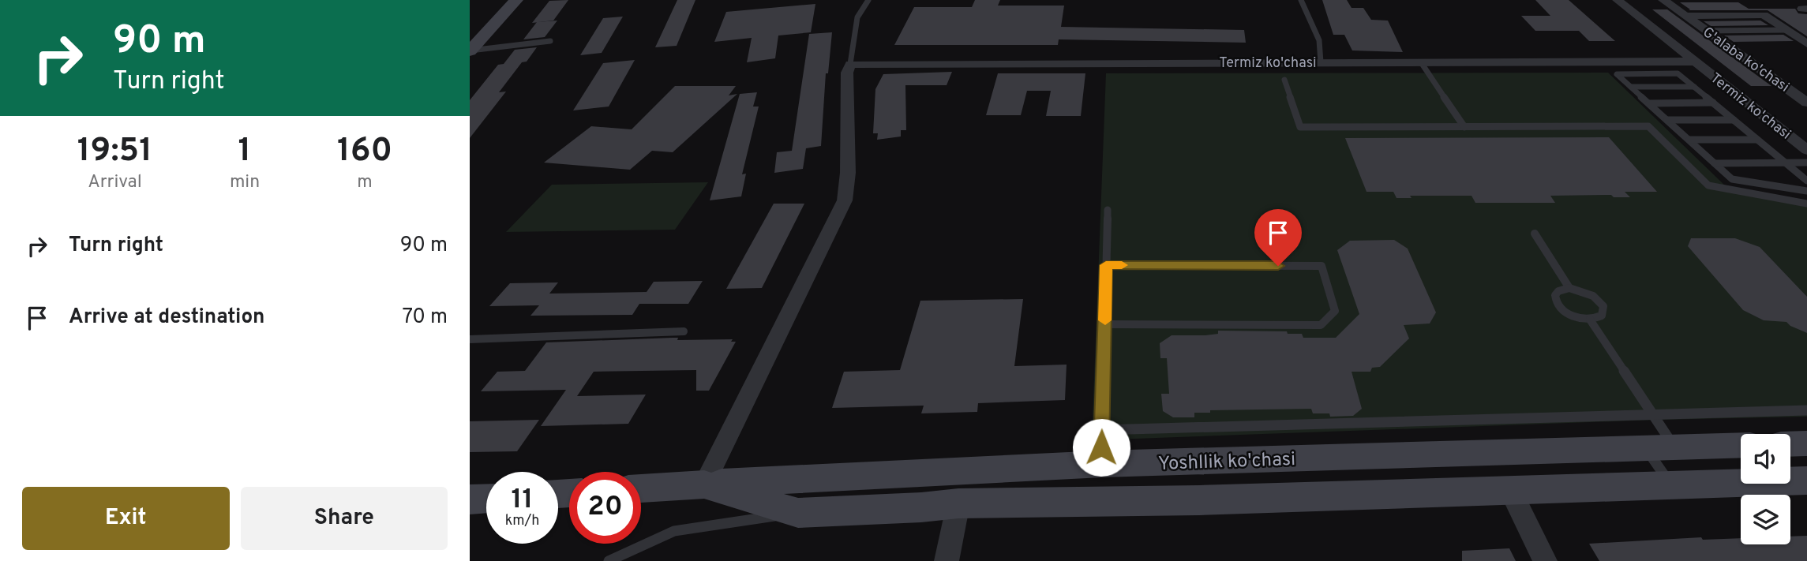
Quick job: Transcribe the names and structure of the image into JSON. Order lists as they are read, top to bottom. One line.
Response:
{"streets":{"main road":["Yoshllik ko'chasi"],"street":["G'alaba ko'chasi","Termiz ko'chasi"]},"page":{"turn":["90 m","Turn right"],"eta":["19:51","Arrival","1","min","160","m"],"list":[{"name":"Turn right","value":"90 m"},{"name":"Arrive at destination","value":"70 m"}],"speed":"11 km/h","limit":"20","buttons":["Exit","Share"]}}
